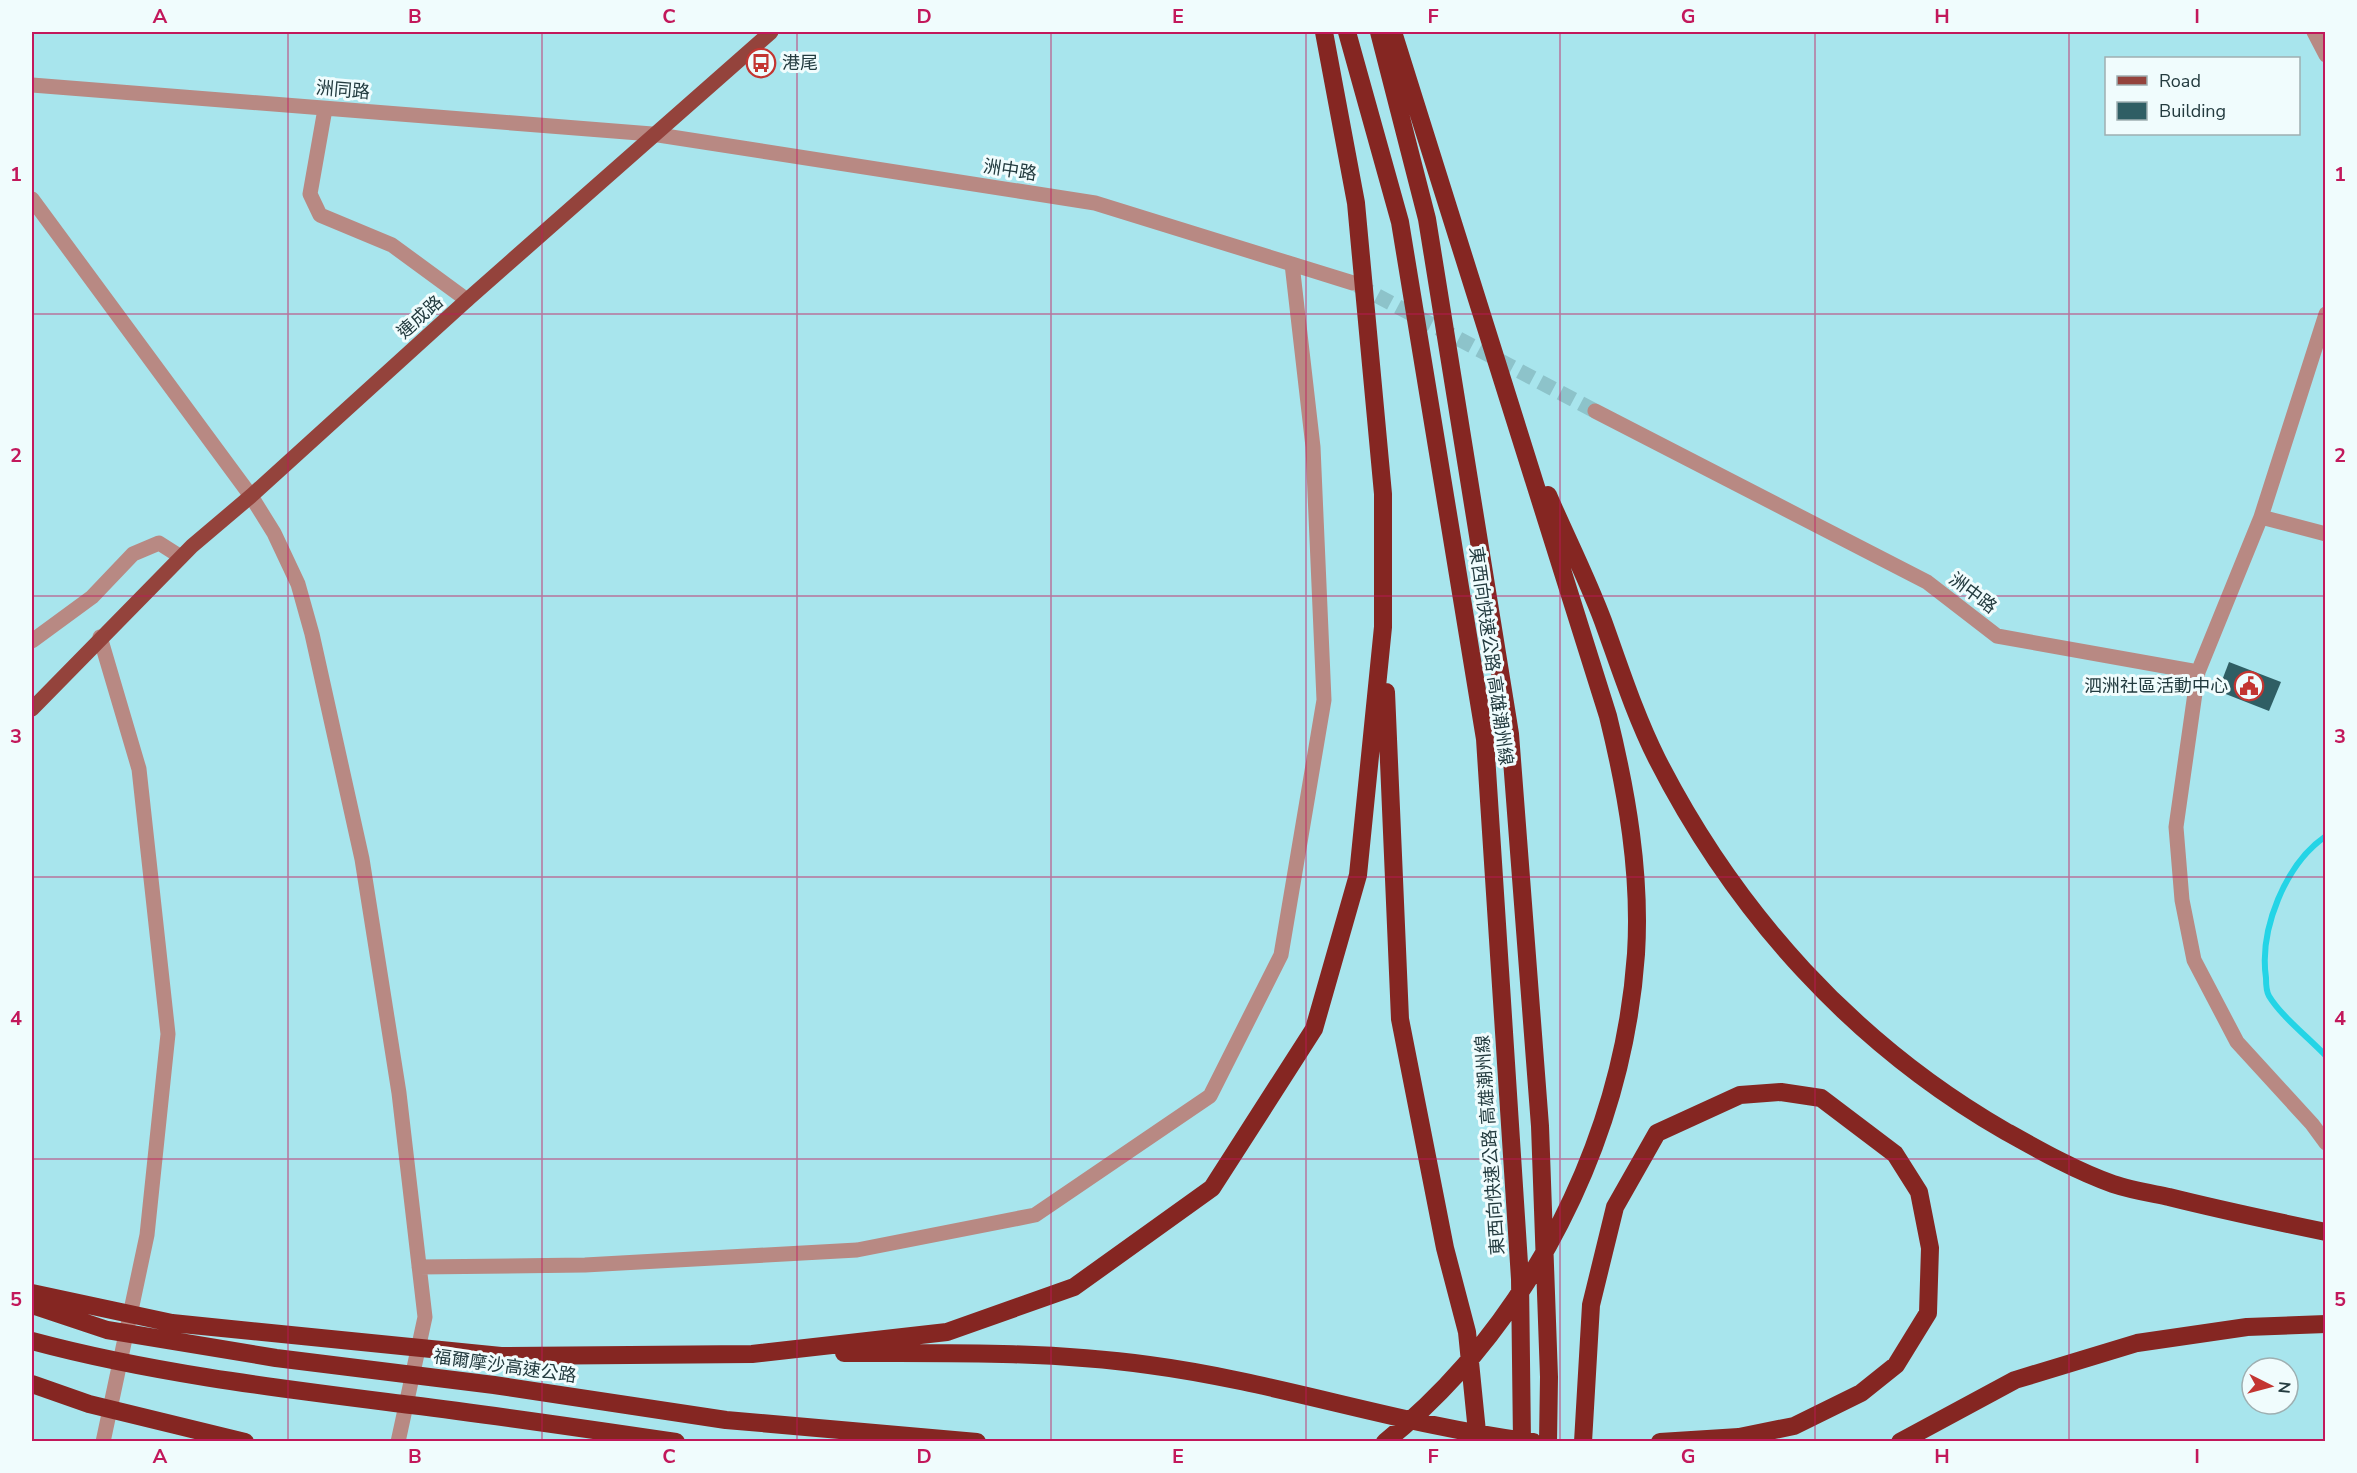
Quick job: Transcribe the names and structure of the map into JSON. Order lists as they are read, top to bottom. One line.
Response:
{"streets":{"highway":["東西向快速公路 高雄潮州線","福爾摩沙高速公路"],"main road":["連成路"],"street":["洲同路","洲中路"]},"crossings":[["洲同路","洲中路"],["洲同路","連成路"],["洲中路","連成路"]],"places":{"bus stop":["港尾"],"public building":["泗洲社區活動中心"]},"legend":["Road","Building"],"north":"right","grid":{"columns":["A","B","C","D","E","F","G","H","I"],"rows":["1","2","3","4","5"]}}
